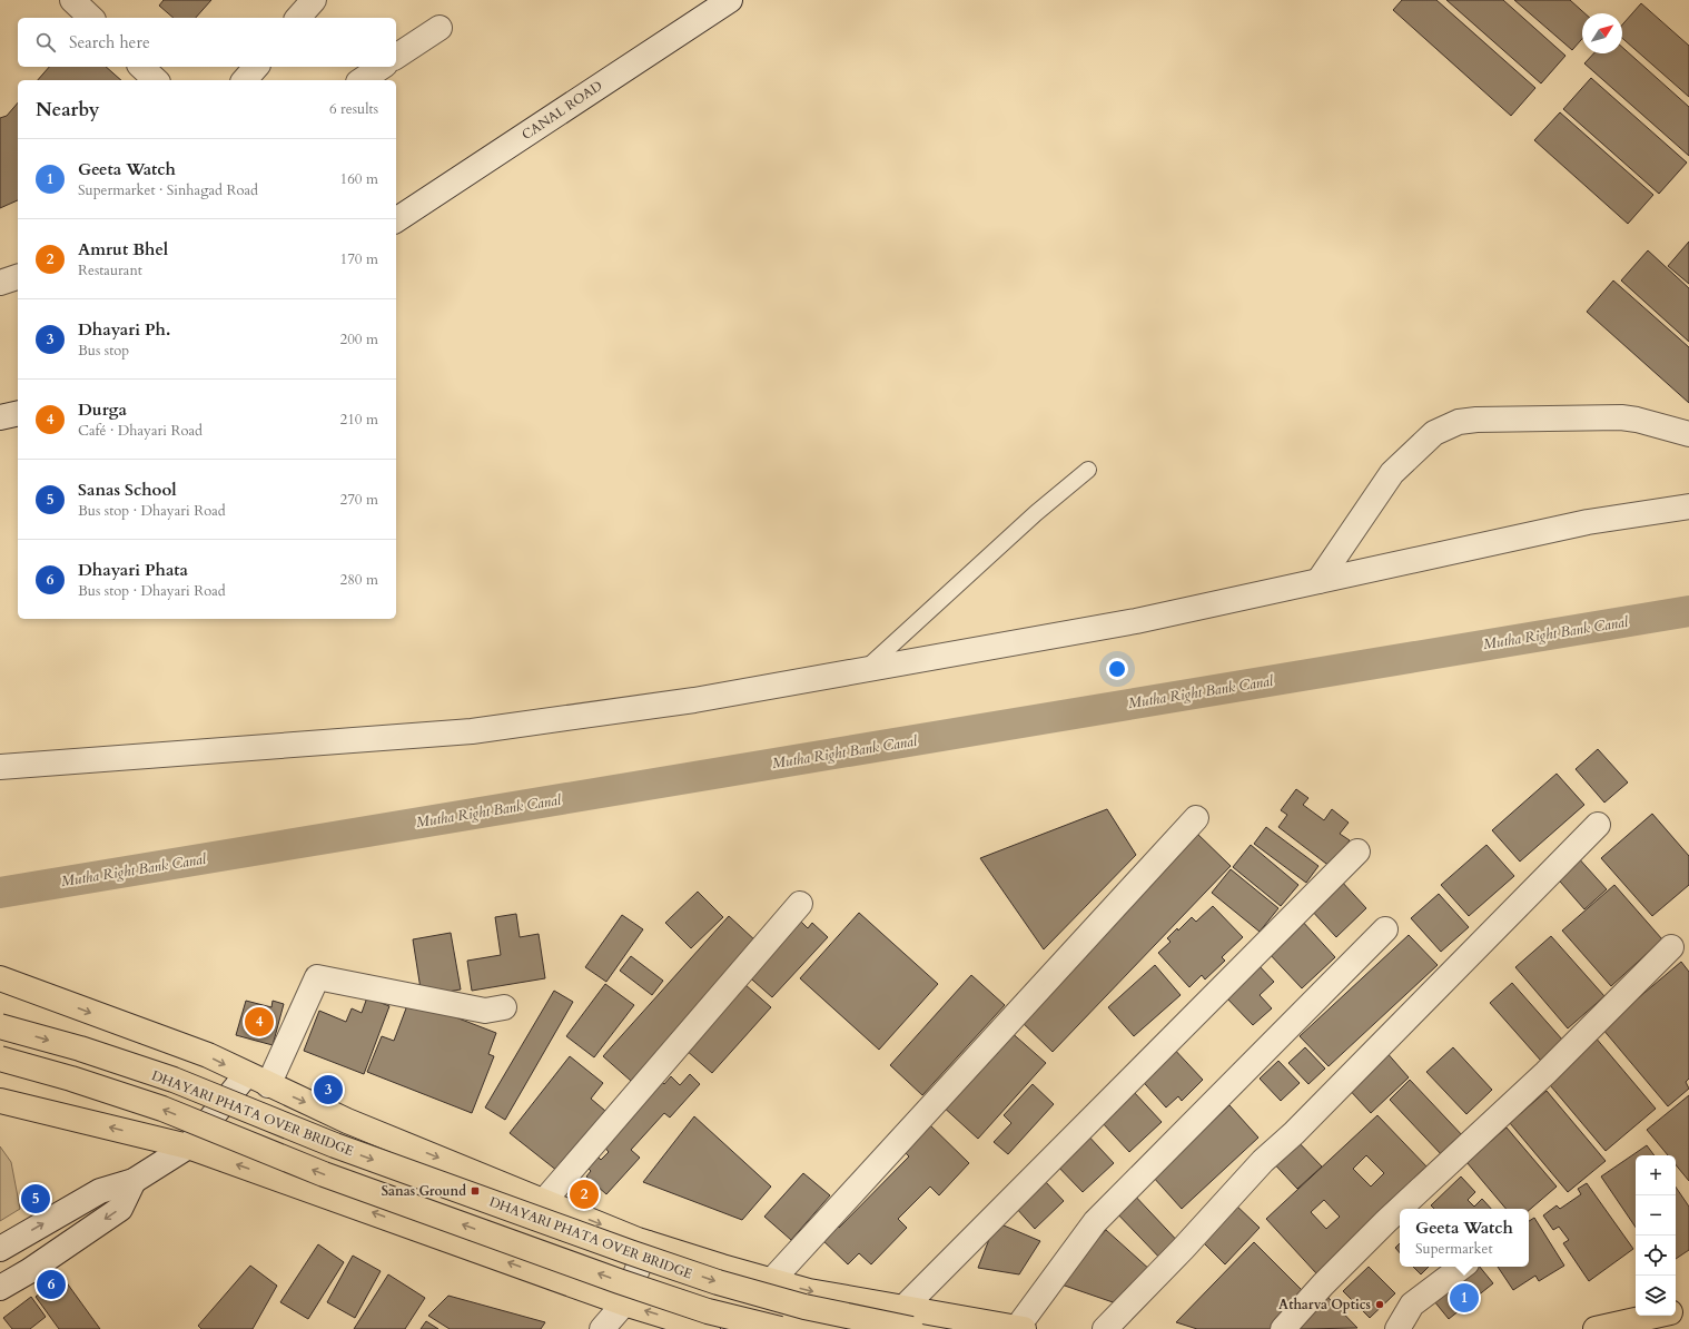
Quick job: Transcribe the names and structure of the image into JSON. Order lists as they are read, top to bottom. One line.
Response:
{"streets":{"main road":["DHAYARI PHATA OVER BRIDGE"],"street":["CANAL ROAD"]},"water":["Mutha Right Bank Canal"],"places":{"transit":["Sanas Ground"],"other":["Atharva Optics"]},"north":"top right","page":{"search":"Search here","heading":["Nearby","6 results"],"list":[{"mark":"1","name":"Geeta Watch","note":"Supermarket · Sinhagad Road","value":"160 m"},{"mark":"2","name":"Amrut Bhel","note":"Restaurant","value":"170 m"},{"mark":"3","name":"Dhayari Ph.","note":"Bus stop","value":"200 m"},{"mark":"4","name":"Durga","note":"Café · Dhayari Road","value":"210 m"},{"mark":"5","name":"Sanas School","note":"Bus stop · Dhayari Road","value":"270 m"},{"mark":"6","name":"Dhayari Phata","note":"Bus stop · Dhayari Road","value":"280 m"}],"pins":["4","3","2","5","6","1"],"map_buttons":["+","−"],"popup":["Geeta Watch","Supermarket"]}}
